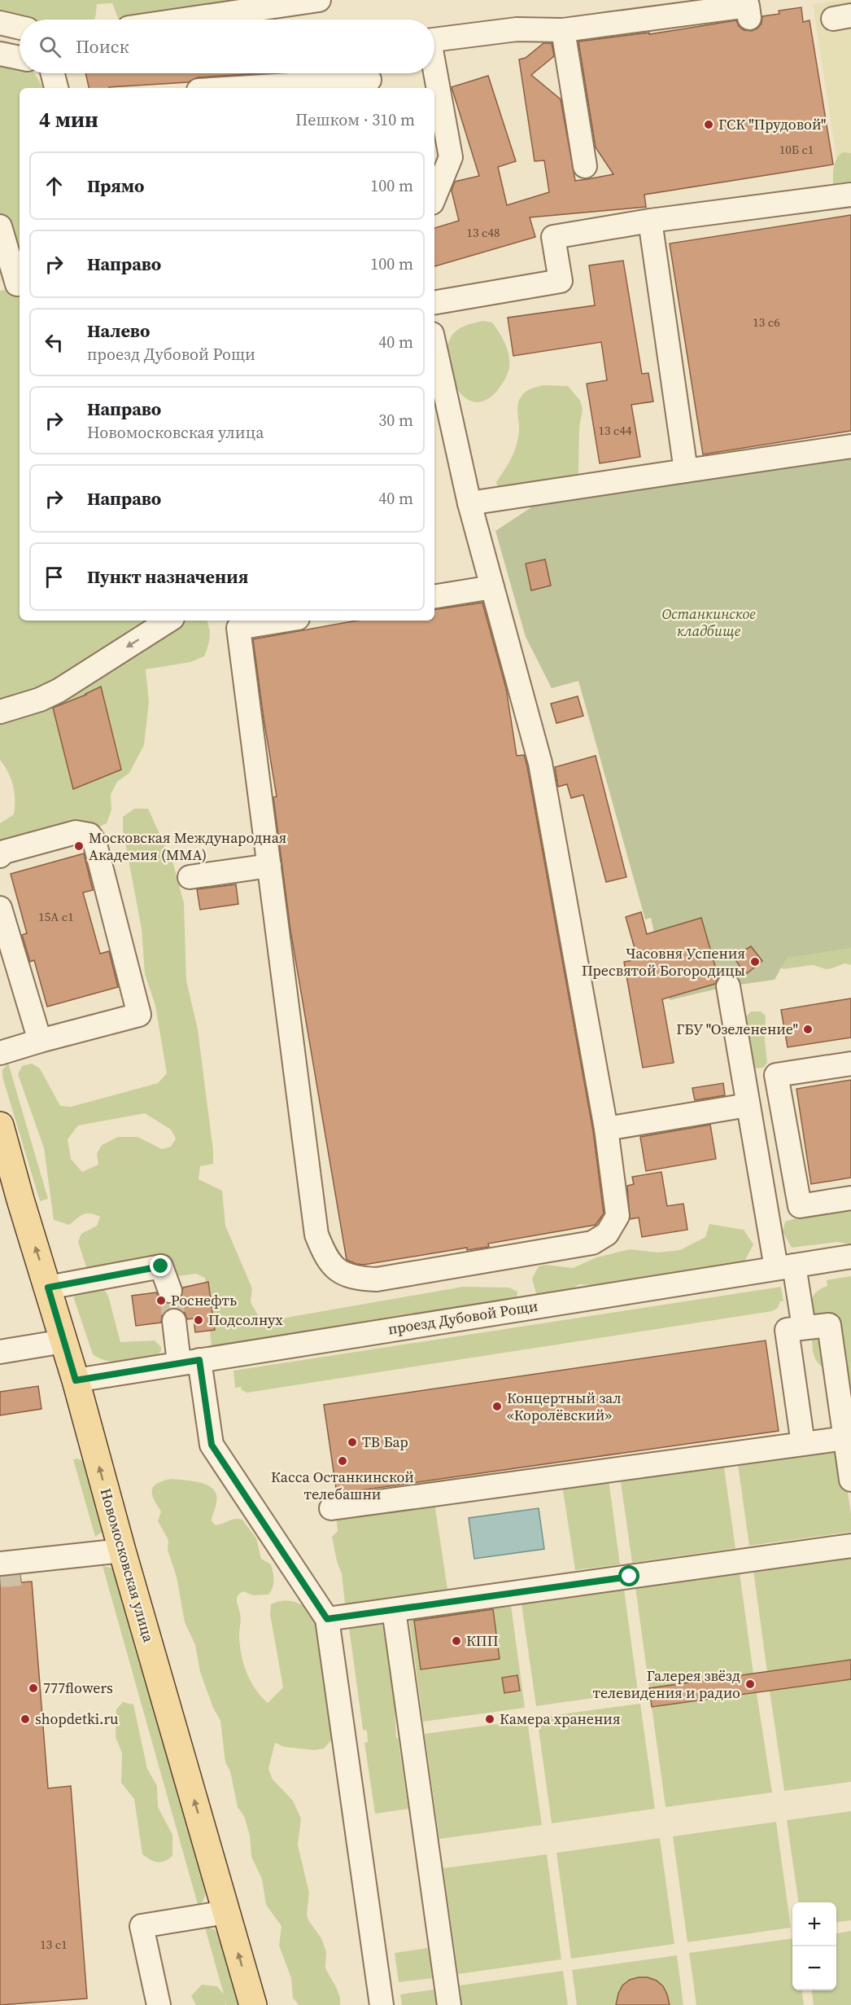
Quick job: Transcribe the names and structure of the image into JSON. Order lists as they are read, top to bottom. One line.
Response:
{"streets":{"main road":["Новомосковская улица"],"street":["проезд Дубовой Рощи"]},"crossings":[["проезд Дубовой Рощи","Новомосковская улица"]],"one_way":["Новомосковская улица"],"parks":["Останкинское кладбище"],"places":["ГСК \"Прудовой\"","Московская Международная Академия (ММА)","Часовня Успения Пресвятой Богородицы","ГБУ \"Озеленение\"","Роснефть","Подсолнух","Концертный зал «Королёвский»","ТВ Бар","Касса Останкинской телебашни","КПП","Галерея звёзд телевидения и радио","777flowers","shopdetki.ru","Камера хранения"],"house_numbers":["10Б с1","13 с48","13 с6","13 с44","15А с1","13 с1"],"page":{"search":"Поиск","heading":["4 мин","Пешком · 310 m"],"list":[["Прямо","100 m"],["Направо","100 m"],["Налево","проезд Дубовой Рощи","40 m"],["Направо","Новомосковская улица","30 m"],["Направо","40 m"],"Пункт назначения"],"map_buttons":["+","−"]}}
